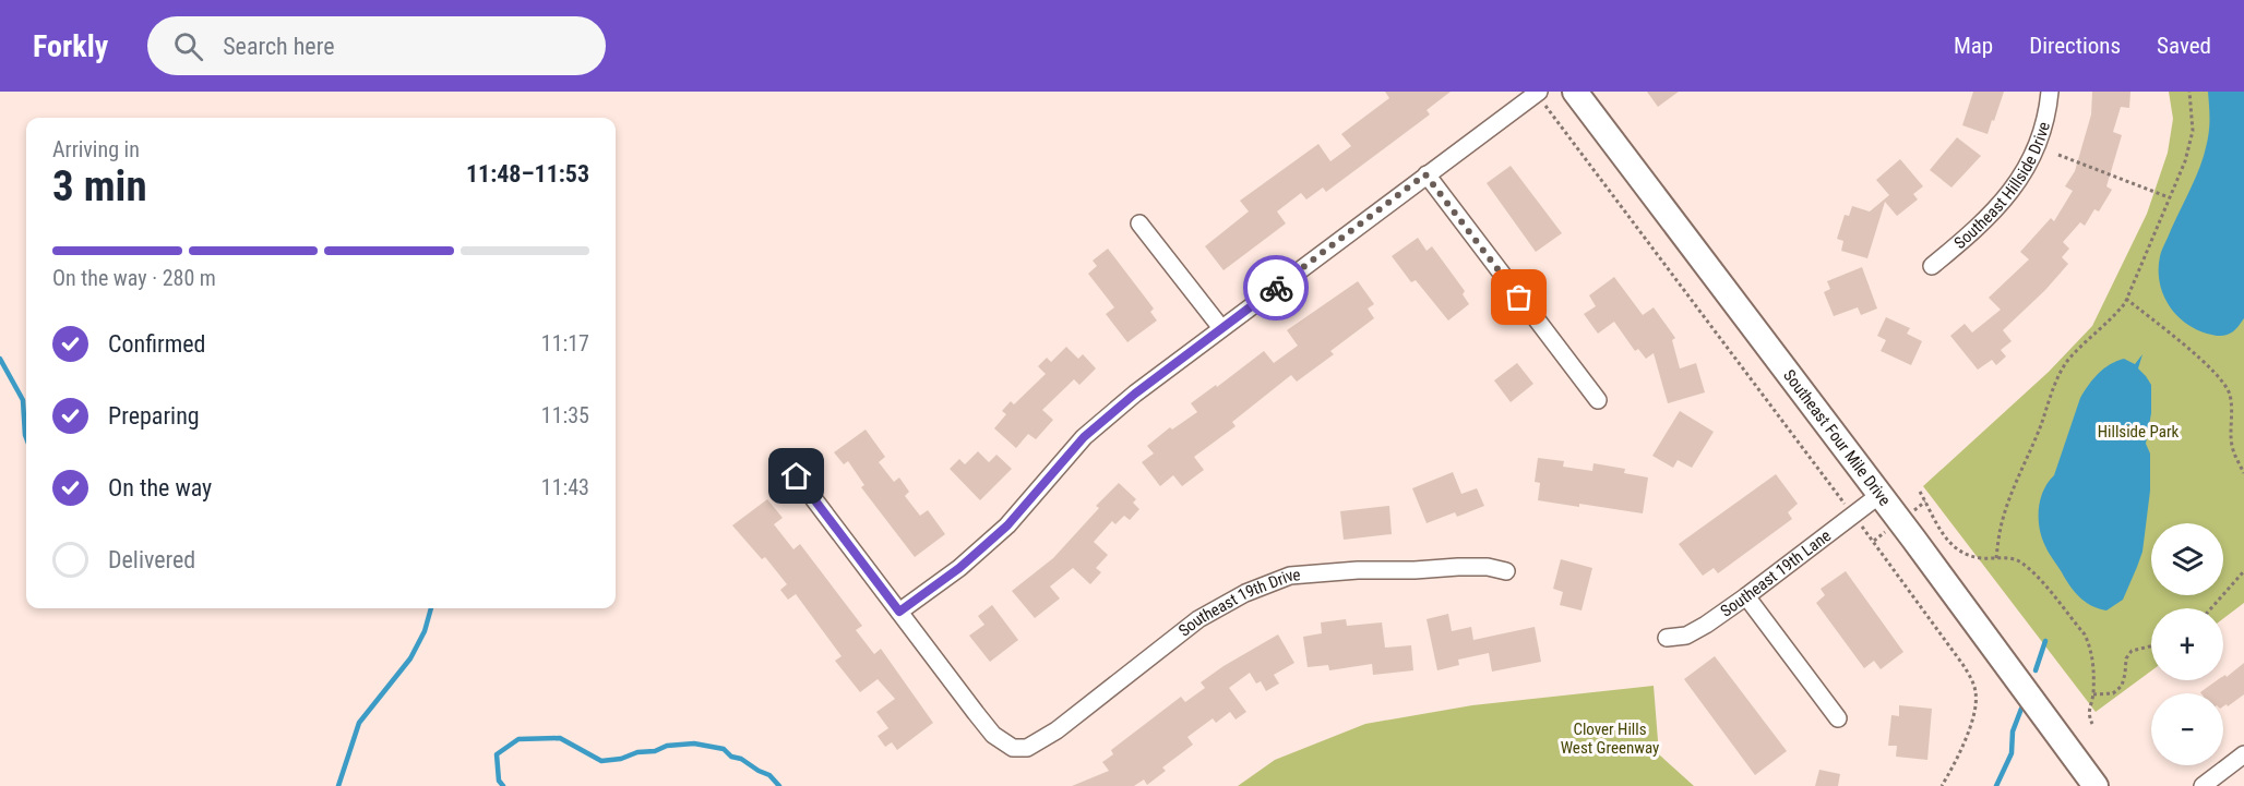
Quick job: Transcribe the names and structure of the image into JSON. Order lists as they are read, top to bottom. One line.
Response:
{"streets":{"main road":["Southeast Four Mile Drive"],"street":["Southeast Hillside Drive","Southeast 19th Lane","Southeast 19th Drive"]},"crossings":[["Southeast Four Mile Drive","Southeast 19th Lane"]],"parks":["Hillside Park","Clover Hills West Greenway"],"page":{"header":"Forkly","search":"Search here","nav":["Map","Directions","Saved"],"heading":["3 min","Arriving in","11:48–11:53"],"bar":"On the way · 280 m","list":[["Confirmed","11:17"],["Preparing","11:35"],["On the way","11:43"],"Delivered"],"map_buttons":["+","−"]}}
